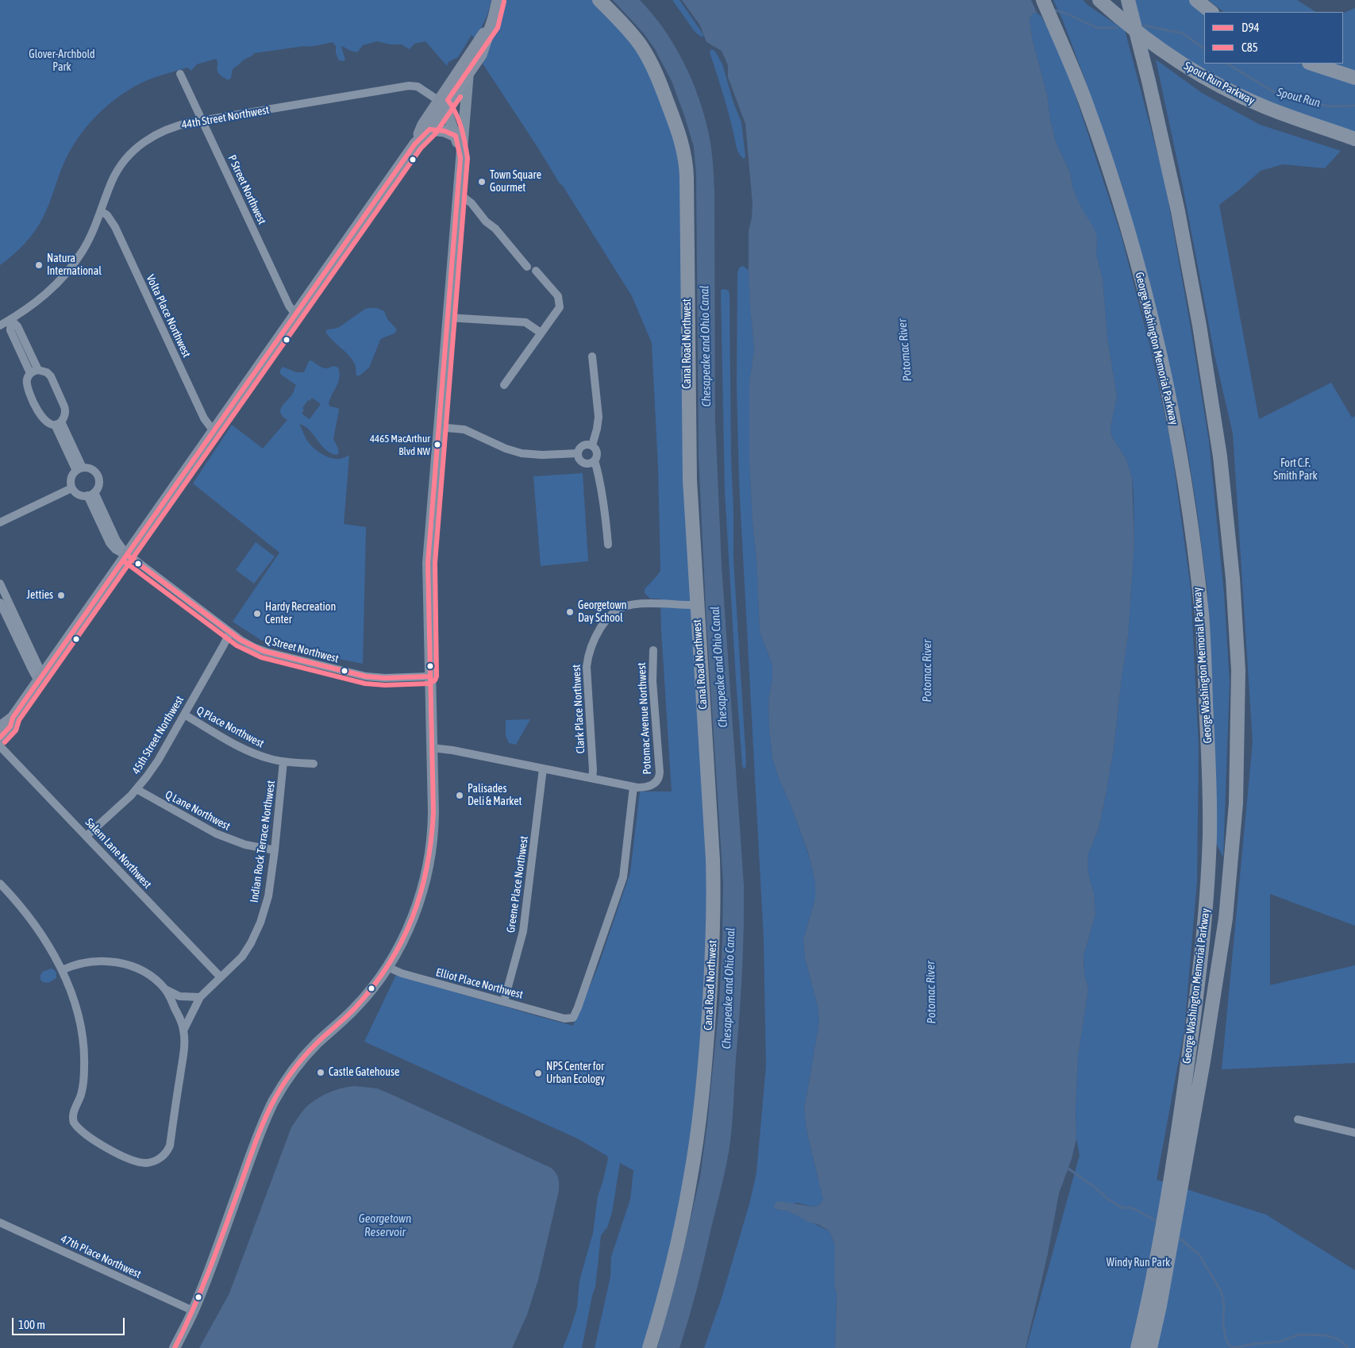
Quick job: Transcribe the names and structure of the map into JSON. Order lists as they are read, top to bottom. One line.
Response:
{"streets":{"highway":["Spout Run Parkway","Canal Road Northwest","George Washington Memorial Parkway"],"street":["44th Street Northwest","P Street Northwest","Volta Place Northwest","Q Street Northwest","Clark Place Northwest","Potomac Avenue Northwest","Q Place Northwest","45th Street Northwest","Q Lane Northwest","Indian Rock Terrace Northwest","Salem Lane Northwest","Greene Place Northwest","Elliot Place Northwest","47th Place Northwest"]},"crossings":[["44th Street Northwest","P Street Northwest"],["44th Street Northwest","Volta Place Northwest"],["Canal Road Northwest","Clark Place Northwest"],["Q Street Northwest","45th Street Northwest"],["Potomac Avenue Northwest","Elliot Place Northwest"],["Q Place Northwest","45th Street Northwest"],["Q Place Northwest","Indian Rock Terrace Northwest"],["45th Street Northwest","Q Lane Northwest"],["45th Street Northwest","Salem Lane Northwest"],["Q Lane Northwest","Indian Rock Terrace Northwest"],["Indian Rock Terrace Northwest","Salem Lane Northwest"],["Greene Place Northwest","Elliot Place Northwest"]],"water":["Spout Run","Chesapeake and Ohio Canal","Potomac River","Georgetown Reservoir"],"parks":["Glover-Archbold Park","Fort C.F. Smith Park","Windy Run Park"],"places":["Town Square Gourmet","Natura International","4465 MacArthur Blvd NW","Jetties","Georgetown Day School","Hardy Recreation Center","Palisades Deli & Market","Castle Gatehouse","NPS Center for Urban Ecology"],"lines":["transit line C85","transit line D94"],"legend":["D94","C85"],"scale_bar":"100 m"}
